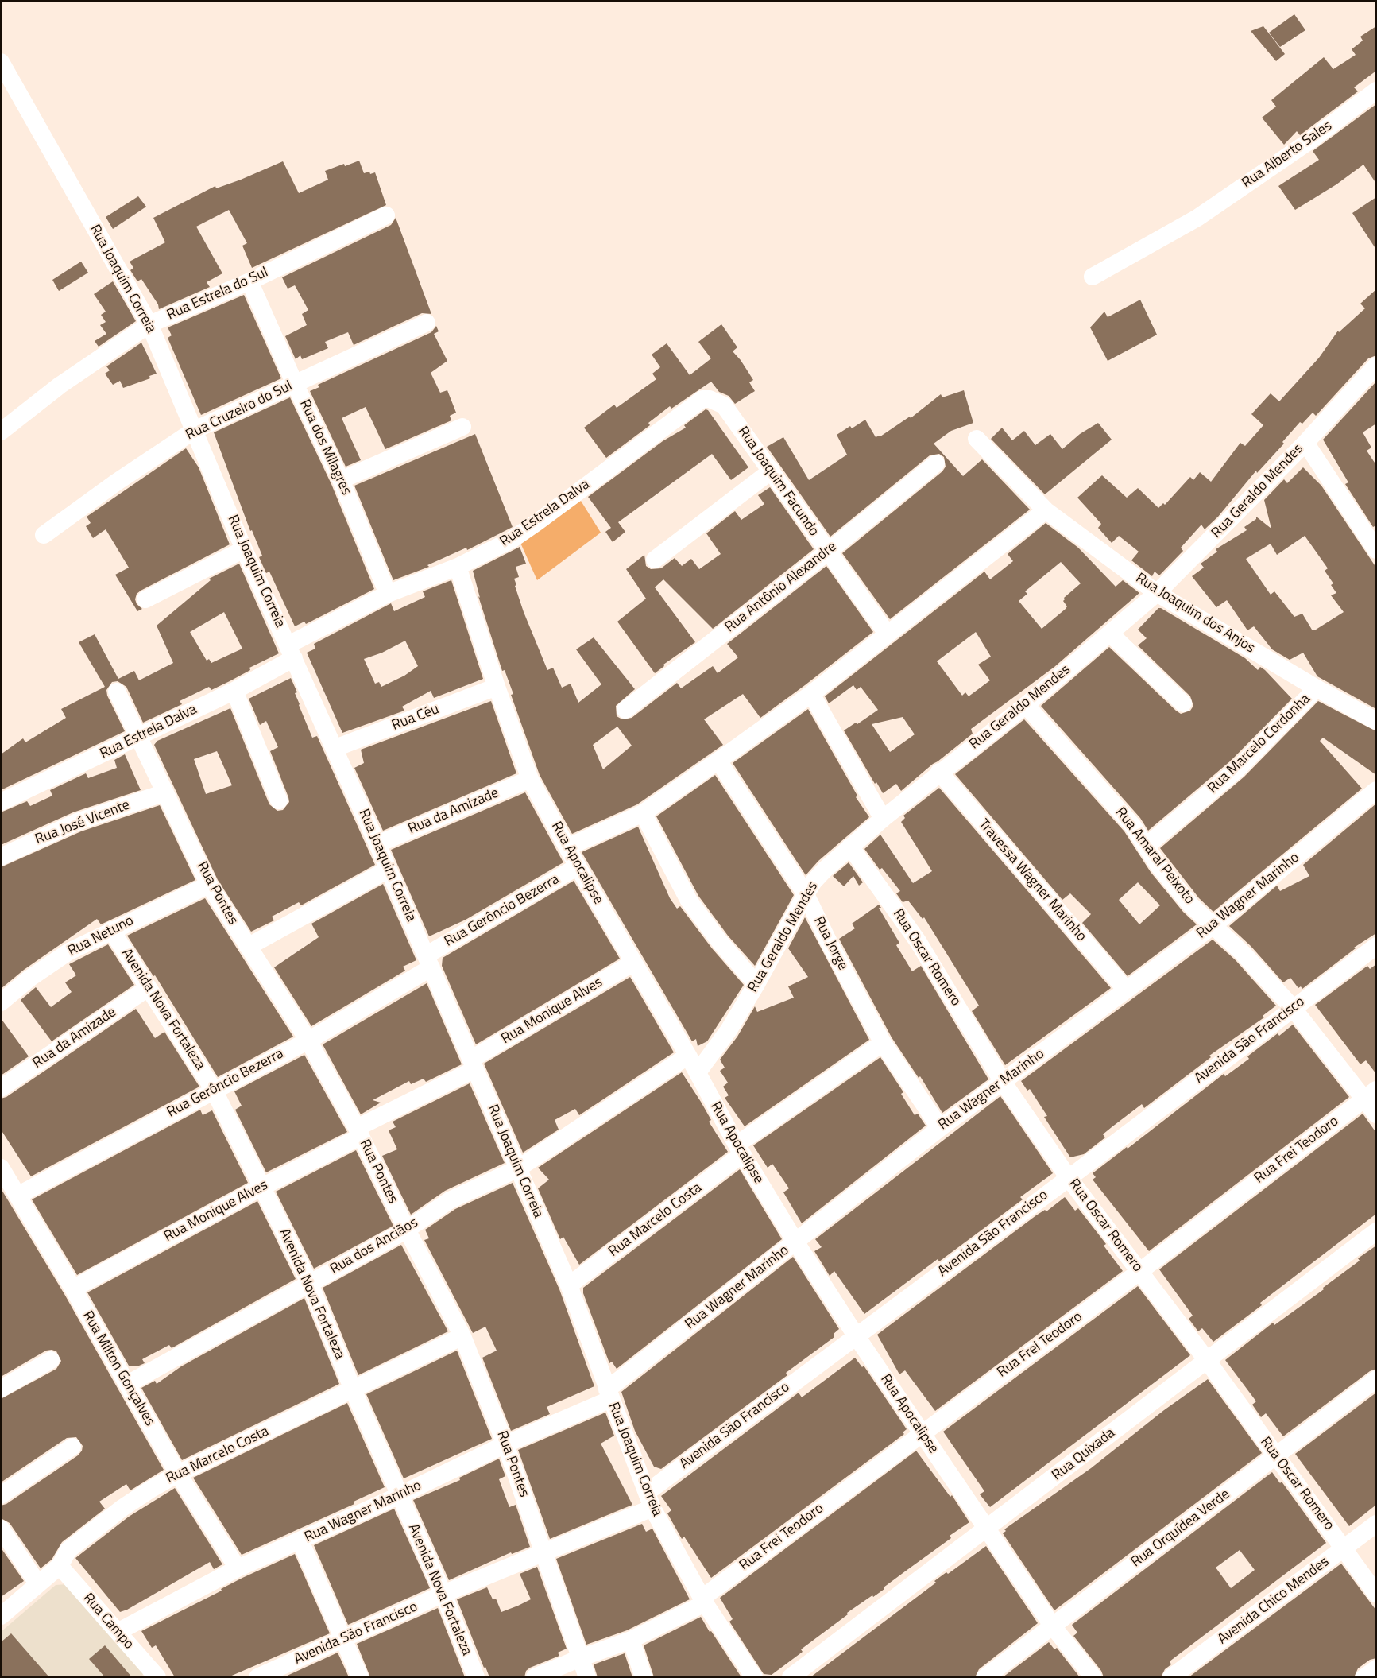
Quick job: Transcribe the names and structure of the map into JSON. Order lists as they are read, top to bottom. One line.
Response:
{"streets":{"street":["Rua Alberto Sales","Rua Joaquim Correia","Rua Estrela do Sul","Rua Cruzeiro do Sul","Rua dos Milagres","Rua Joaquim Facundo","Rua Geraldo Mendes","Rua Estrela Dalva","Rua Antônio Alexandre","Rua Joaquim dos Anjos","Rua Céu","Rua Marcelo Cordonha","Rua da Amizade","Rua José Vicente","Rua Amaral Peixoto","Rua Apocalipse","Travessa Wagner Marinho","Rua Pontes","Rua Wagner Marinho","Rua Gerôncio Bezerra","Rua Netuno","Rua Jorge","Rua Oscar Romero","Avenida Nova Fortaleza","Rua Monique Alves","Avenida São Francisco","Rua Frei Teodoro","Rua Marcelo Costa","Rua dos Anciãos","Rua Milton Gonçalves","Rua Quixada","Rua Orquídea Verde","Avenida Chico Mendes","Rua Campo"]},"crossings":[["Rua Joaquim Correia","Rua Estrela do Sul"],["Rua Joaquim Correia","Rua Cruzeiro do Sul"],["Rua Joaquim Correia","Rua Estrela Dalva"],["Rua Joaquim Correia","Rua Céu"],["Rua Joaquim Correia","Rua da Amizade"],["Rua Joaquim Correia","Rua Wagner Marinho"],["Rua Joaquim Correia","Rua Gerôncio Bezerra"],["Rua Joaquim Correia","Rua Monique Alves"],["Rua Joaquim Correia","Avenida São Francisco"],["Rua Joaquim Correia","Rua Frei Teodoro"],["Rua Joaquim Correia","Rua Marcelo Costa"],["Rua Joaquim Correia","Rua dos Anciãos"],["Rua Estrela do Sul","Rua dos Milagres"],["Rua Cruzeiro do Sul","Rua dos Milagres"],["Rua dos Milagres","Rua Estrela Dalva"],["Rua Joaquim Facundo","Rua Estrela Dalva"],["Rua Joaquim Facundo","Rua Antônio Alexandre"],["Rua Geraldo Mendes","Rua Joaquim dos Anjos"],["Rua Geraldo Mendes","Rua Amaral Peixoto"],["Rua Geraldo Mendes","Rua Apocalipse"],["Rua Geraldo Mendes","Travessa Wagner Marinho"],["Rua Geraldo Mendes","Rua Jorge"],["Rua Geraldo Mendes","Rua Oscar Romero"],["Rua Estrela Dalva","Rua Apocalipse"],["Rua Estrela Dalva","Rua Pontes"],["Rua Joaquim dos Anjos","Rua Marcelo Cordonha"],["Rua Céu","Rua Apocalipse"],["Rua Marcelo Cordonha","Rua Amaral Peixoto"],["Rua da Amizade","Rua Apocalipse"],["Rua da Amizade","Avenida Nova Fortaleza"],["Rua José Vicente","Rua Pontes"],["Rua Amaral Peixoto","Rua Wagner Marinho"],["Rua Amaral Peixoto","Avenida São Francisco"],["Rua Amaral Peixoto","Rua Frei Teodoro"],["Rua Apocalipse","Rua Wagner Marinho"],["Rua Apocalipse","Rua Gerôncio Bezerra"],["Rua Apocalipse","Rua Monique Alves"],["Rua Apocalipse","Avenida São Francisco"],["Rua Apocalipse","Rua Frei Teodoro"],["Rua Apocalipse","Rua Marcelo Costa"],["Rua Apocalipse","Rua Quixada"],["Rua Apocalipse","Rua Orquídea Verde"],["Travessa Wagner Marinho","Rua Wagner Marinho"],["Rua Pontes","Rua Wagner Marinho"],["Rua Pontes","Rua Gerôncio Bezerra"],["Rua Pontes","Rua Netuno"],["Rua Pontes","Rua Monique Alves"],["Rua Pontes","Avenida São Francisco"],["Rua Pontes","Rua Frei Teodoro"],["Rua Pontes","Rua Marcelo Costa"],["Rua Pontes","Rua dos Anciãos"],["Rua Wagner Marinho","Rua Jorge"],["Rua Wagner Marinho","Rua Oscar Romero"],["Rua Wagner Marinho","Avenida Nova Fortaleza"],["Rua Wagner Marinho","Rua Milton Gonçalves"],["Rua Wagner Marinho","Rua Campo"],["Rua Gerôncio Bezerra","Avenida Nova Fortaleza"],["Rua Gerôncio Bezerra","Rua Milton Gonçalves"],["Rua Netuno","Avenida Nova Fortaleza"],["Rua Jorge","Rua Marcelo Costa"],["Rua Oscar Romero","Avenida São Francisco"],["Rua Oscar Romero","Rua Frei Teodoro"],["Rua Oscar Romero","Rua Quixada"],["Rua Oscar Romero","Rua Orquídea Verde"],["Rua Oscar Romero","Avenida Chico Mendes"],["Avenida Nova Fortaleza","Rua Monique Alves"],["Avenida Nova Fortaleza","Avenida São Francisco"],["Avenida Nova Fortaleza","Rua Marcelo Costa"],["Avenida Nova Fortaleza","Rua dos Anciãos"],["Rua Monique Alves","Rua Milton Gonçalves"],["Rua Marcelo Costa","Rua Milton Gonçalves"],["Rua Marcelo Costa","Rua Campo"],["Rua dos Anciãos","Rua Milton Gonçalves"]]}
